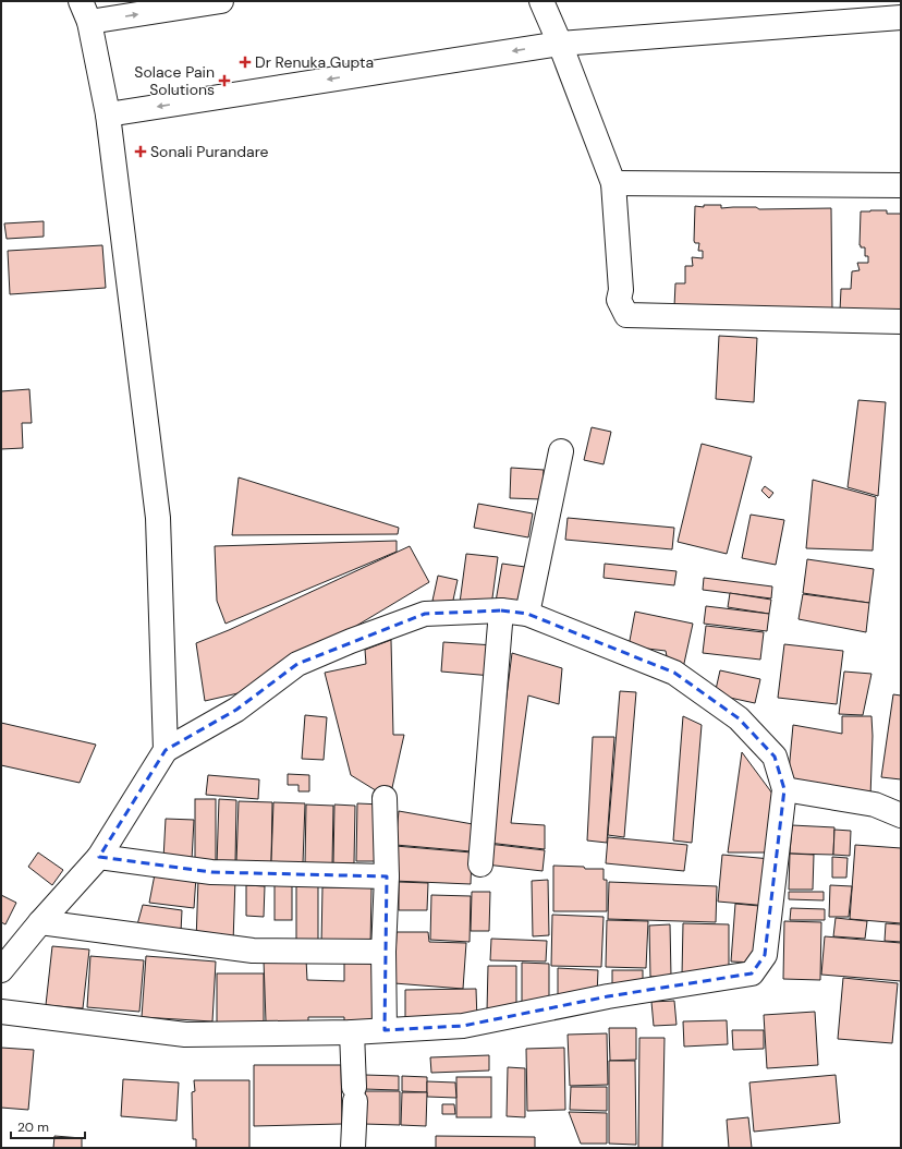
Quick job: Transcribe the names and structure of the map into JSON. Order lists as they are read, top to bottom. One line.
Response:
{"places":{"health":["Dr Renuka Gupta","Solace Pain Solutions","Sonali Purandare"]},"scale_bar":"20 m"}
